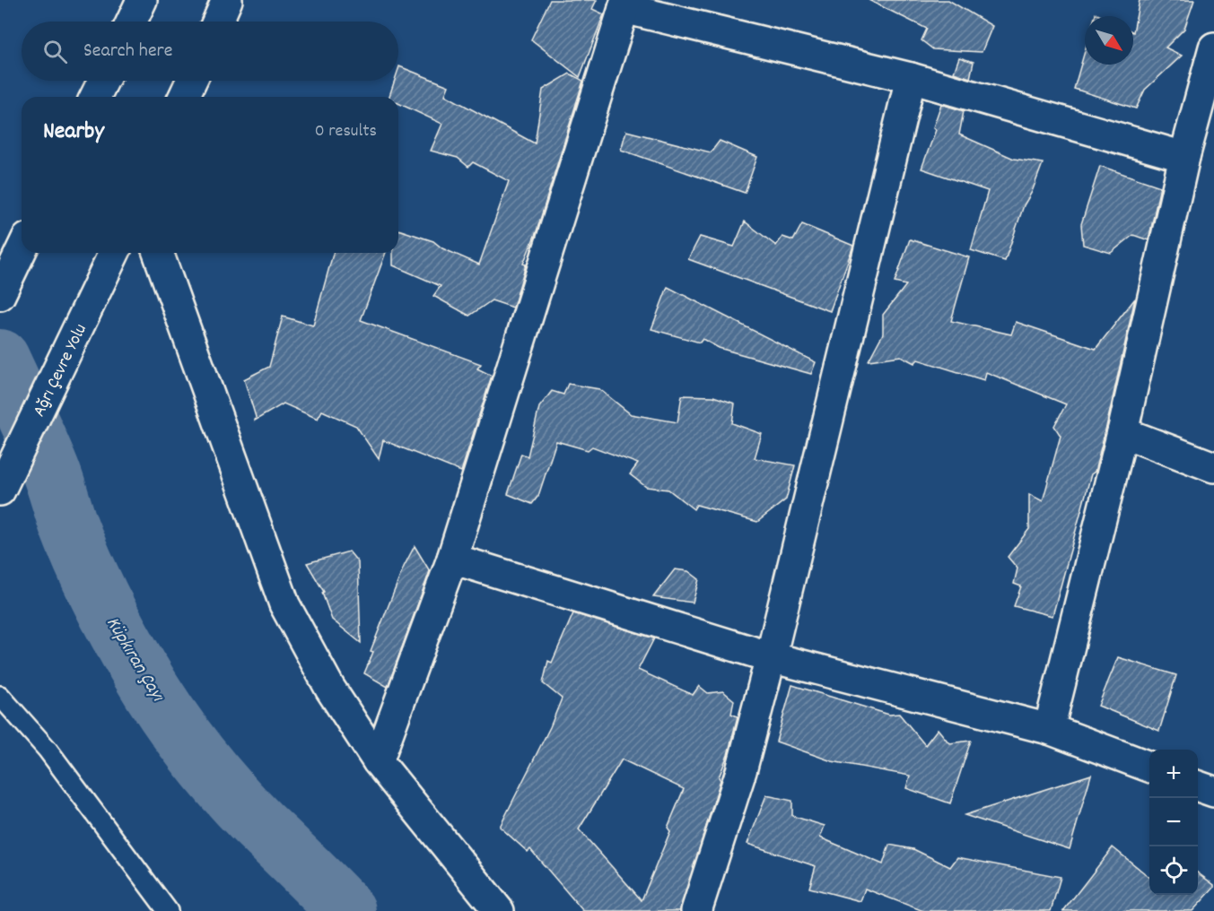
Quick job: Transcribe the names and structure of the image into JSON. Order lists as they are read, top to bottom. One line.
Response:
{"streets":{"main road":["Ağrı Çevre Yolu"]},"water":["Küpkıran Çayı"],"north":"bottom right","page":{"search":"Search here","heading":["Nearby","0 results"],"map_buttons":["+","−"]}}
